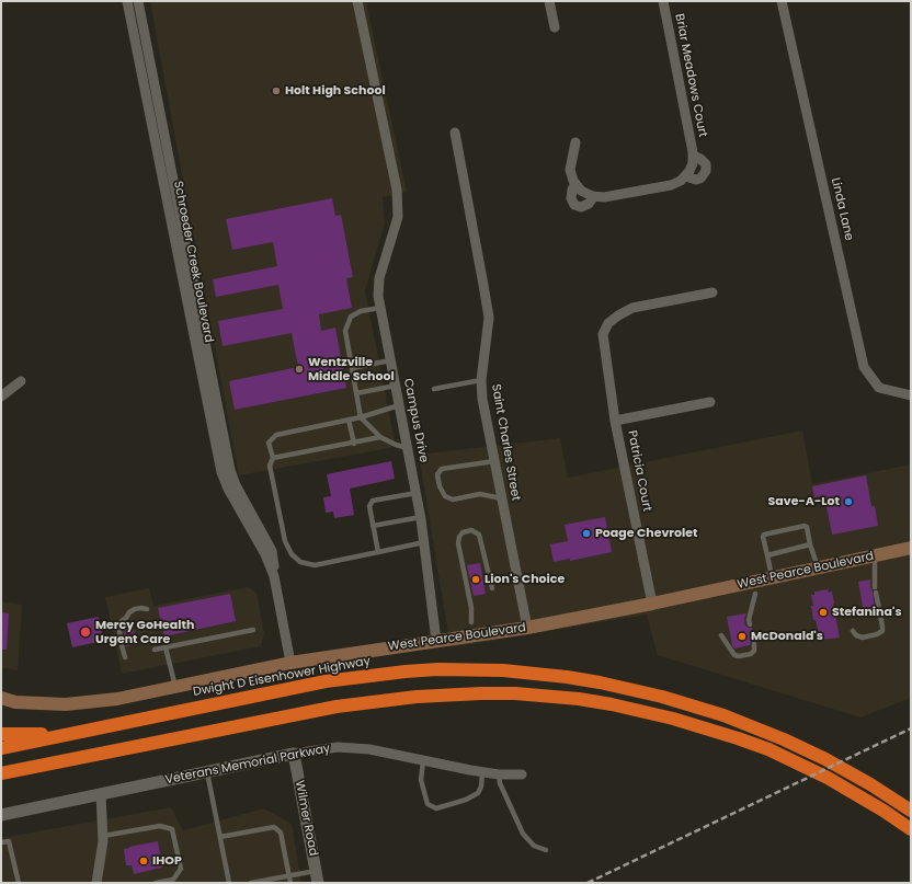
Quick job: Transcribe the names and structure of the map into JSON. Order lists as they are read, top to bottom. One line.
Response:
{"streets":{"highway":["Dwight D Eisenhower Highway"],"main road":["West Pearce Boulevard"],"street":["Briar Meadows Court","Linda Lane","Schroeder Creek Boulevard","Campus Drive","Saint Charles Street","Patricia Court","Veterans Memorial Parkway","Wilmer Road"]},"crossings":[["Schroeder Creek Boulevard","West Pearce Boulevard"],["Campus Drive","West Pearce Boulevard"],["Saint Charles Street","West Pearce Boulevard"],["Patricia Court","West Pearce Boulevard"],["Veterans Memorial Parkway","Wilmer Road"]],"places":["Holt High School","Wentzville Middle School","Save-A-Lot","Poage Chevrolet","Lion's Choice","Stefanina's","Mercy GoHealth Urgent Care","McDonald's","IHOP"]}
